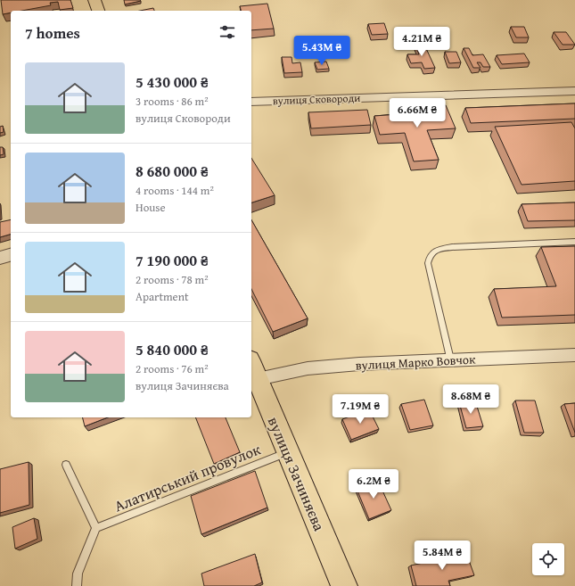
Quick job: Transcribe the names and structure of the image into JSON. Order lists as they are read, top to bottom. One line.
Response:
{"streets":{"main road":["вулиця Зачиняєва"],"street":["вулиця Сковороди","вулиця Марко Вовчок"],"lane":["Алатирський провулок"]},"crossings":[["вулиця Марко Вовчок","вулиця Зачиняєва"],["вулиця Зачиняєва","Алатирський провулок"]],"page":{"heading":"7 homes","price":["4.21M ₴","5.43M ₴","6.66M ₴","8.68M ₴","7.19M ₴","6.2M ₴","5.84M ₴"],"list":[{"name":"5 430 000 ₴","note":"3 rooms · 86 m² · вулиця Сковороди"},{"name":"8 680 000 ₴","note":"4 rooms · 144 m² · House"},{"name":"7 190 000 ₴","note":"2 rooms · 78 m² · Apartment"},{"name":"5 840 000 ₴","note":"2 rooms · 76 m² · вулиця Зачиняєва"}]}}
